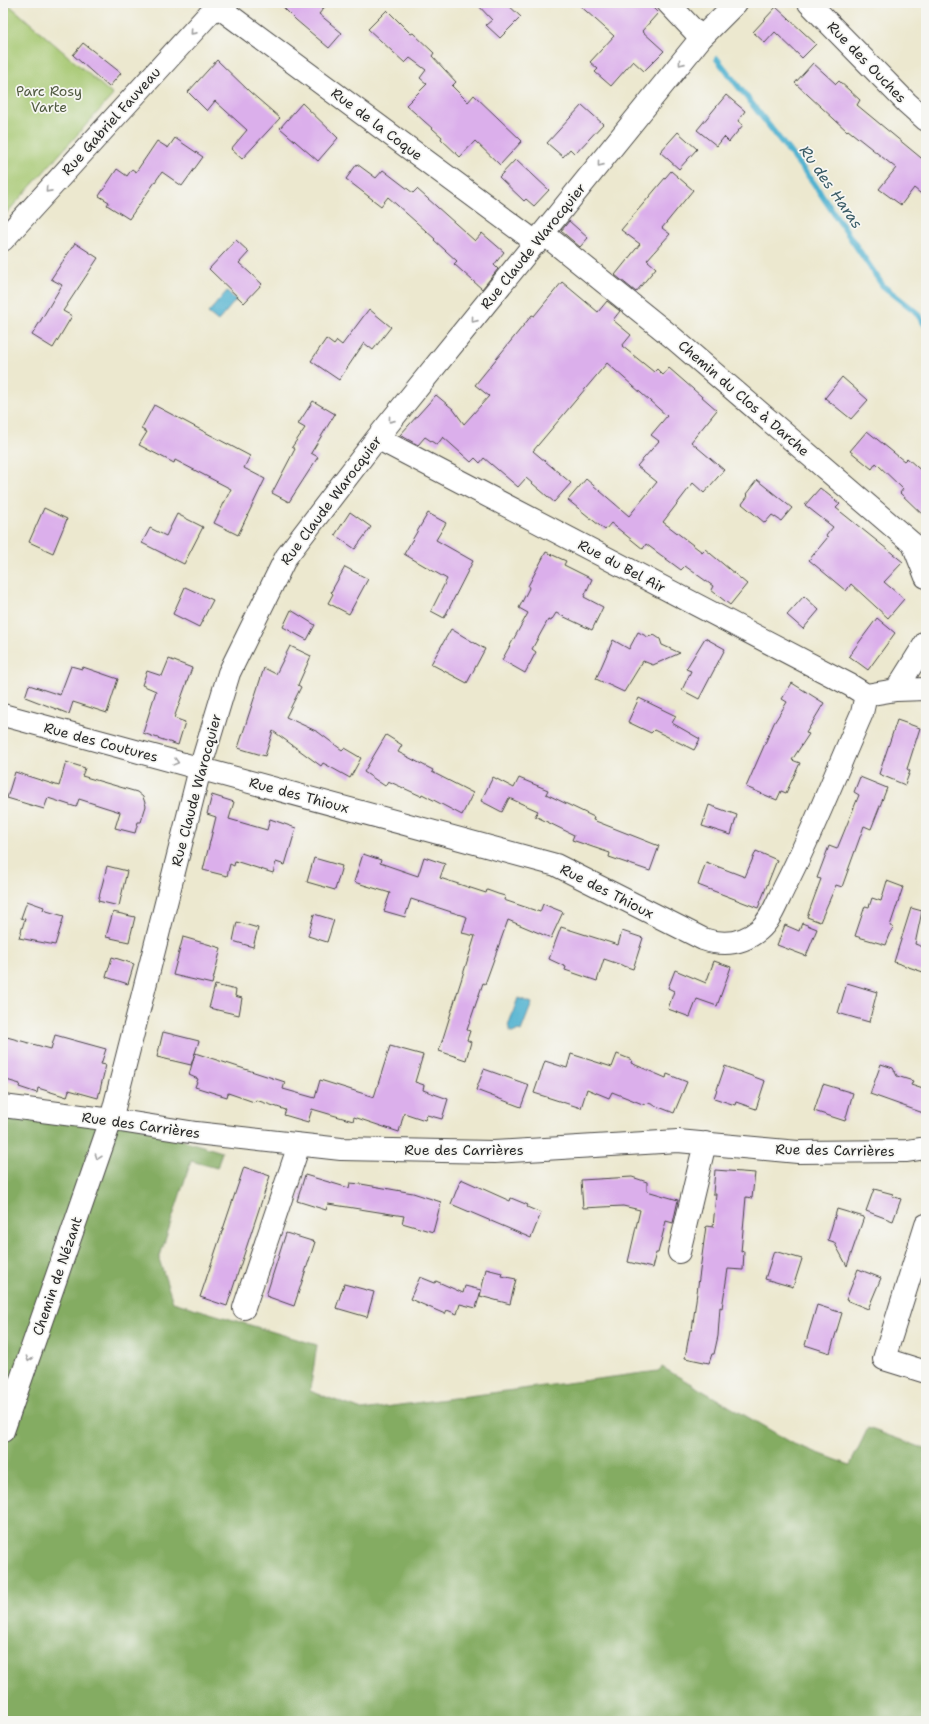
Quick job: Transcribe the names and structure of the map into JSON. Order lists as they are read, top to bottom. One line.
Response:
{"streets":{"street":["Rue des Ouches","Rue Gabriel Fauveau","Rue de la Coque","Rue Claude Warocquier","Chemin du Clos à Darche","Rue du Bel Air","Rue des Coutures","Rue des Thioux","Rue des Carrières","Chemin de Nézant"]},"crossings":[["Rue Gabriel Fauveau","Rue de la Coque"],["Rue de la Coque","Rue Claude Warocquier"],["Rue de la Coque","Chemin du Clos à Darche"],["Rue Claude Warocquier","Chemin du Clos à Darche"],["Rue Claude Warocquier","Rue du Bel Air"],["Rue Claude Warocquier","Rue des Coutures"],["Rue Claude Warocquier","Rue des Thioux"],["Rue Claude Warocquier","Rue des Carrières"],["Rue Claude Warocquier","Chemin de Nézant"],["Rue du Bel Air","Rue des Thioux"],["Rue des Coutures","Rue des Thioux"],["Rue des Carrières","Chemin de Nézant"]],"one_way":["Rue Gabriel Fauveau","Rue Claude Warocquier","Rue des Coutures"],"water":["Ru des Haras"],"parks":["Parc Rosy Varte"]}
